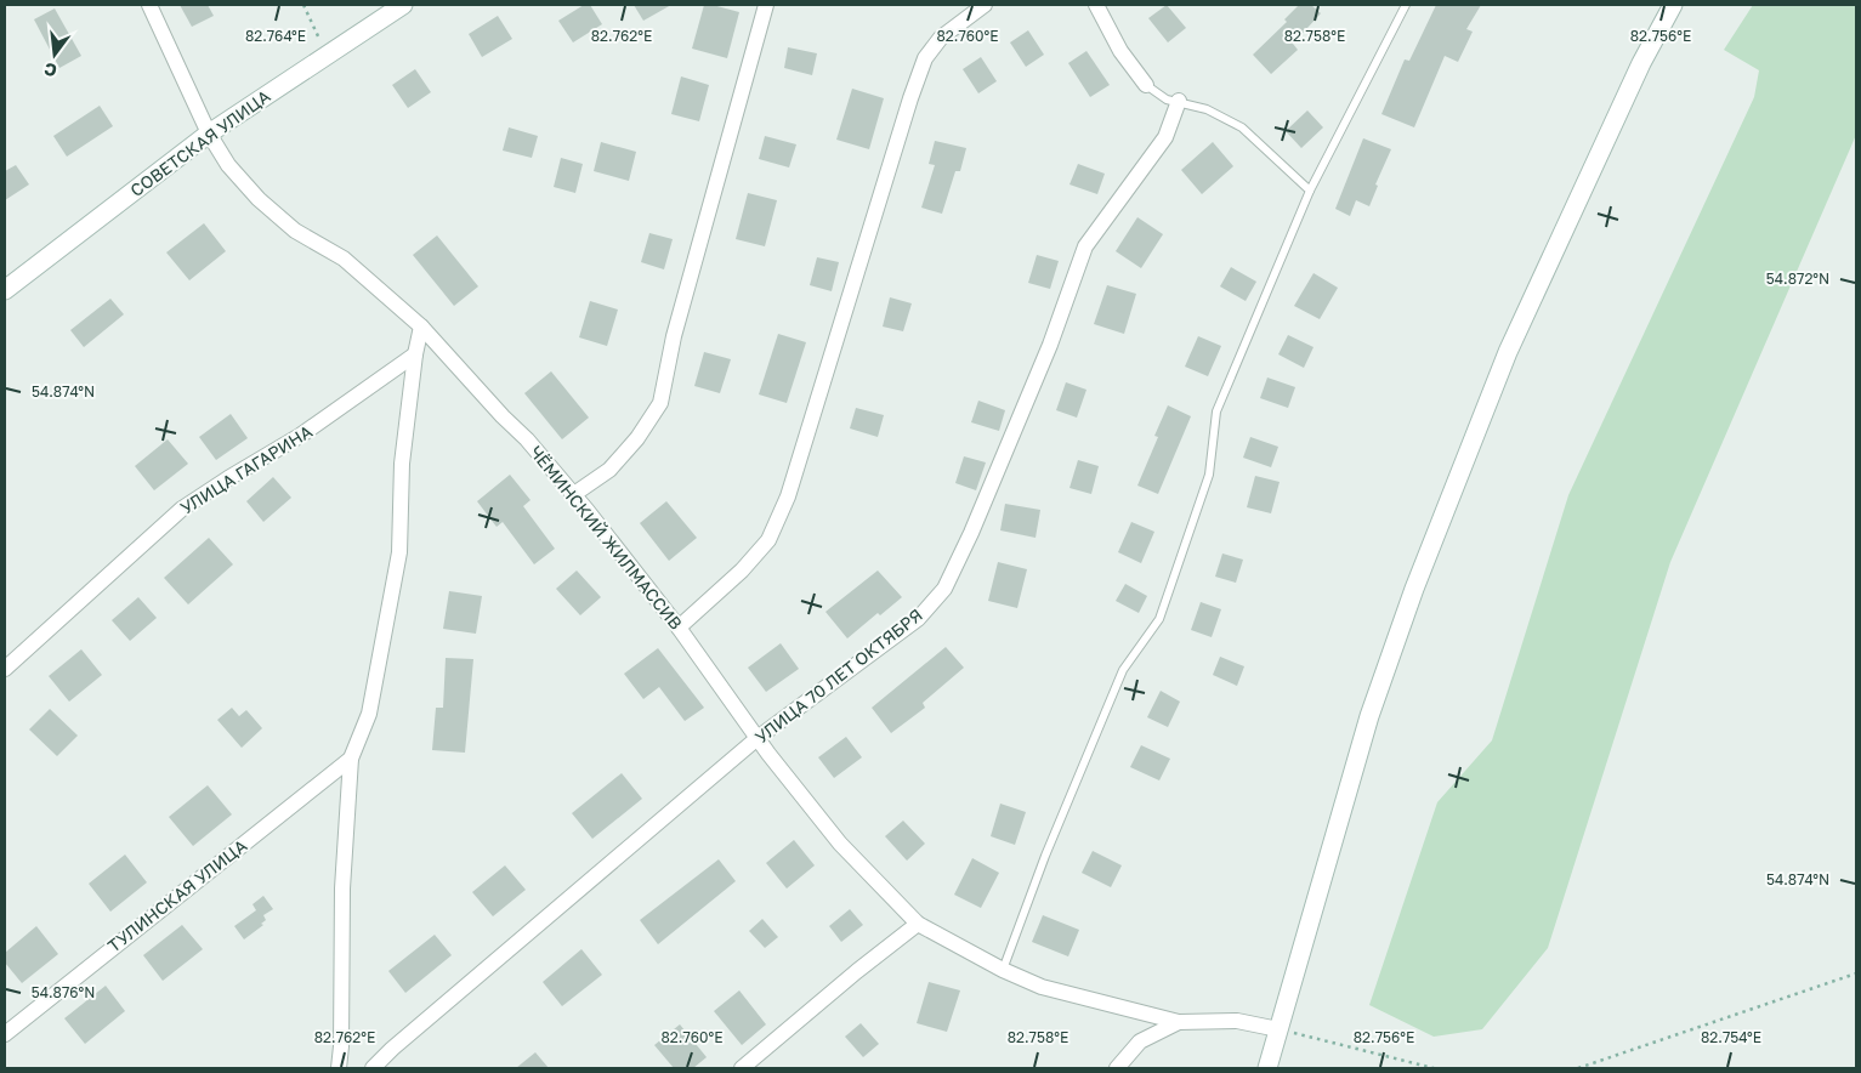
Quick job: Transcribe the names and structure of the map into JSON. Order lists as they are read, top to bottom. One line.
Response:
{"streets":{"main road":["СОВЕТСКАЯ УЛИЦА"],"street":["УЛИЦА ГАГАРИНА","ЧЁМИНСКИЙ ЖИЛМАССИВ","УЛИЦА 70 ЛЕТ ОКТЯБРЯ","ТУЛИНСКАЯ УЛИЦА"]},"crossings":[["СОВЕТСКАЯ УЛИЦА","ЧЁМИНСКИЙ ЖИЛМАССИВ"],["ЧЁМИНСКИЙ ЖИЛМАССИВ","УЛИЦА 70 ЛЕТ ОКТЯБРЯ"]],"north":"bottom","coordinates":["82.764°E","82.762°E","82.760°E","82.758°E","82.756°E","54.872°N","54.874°N","54.876°N","82.754°E"]}
